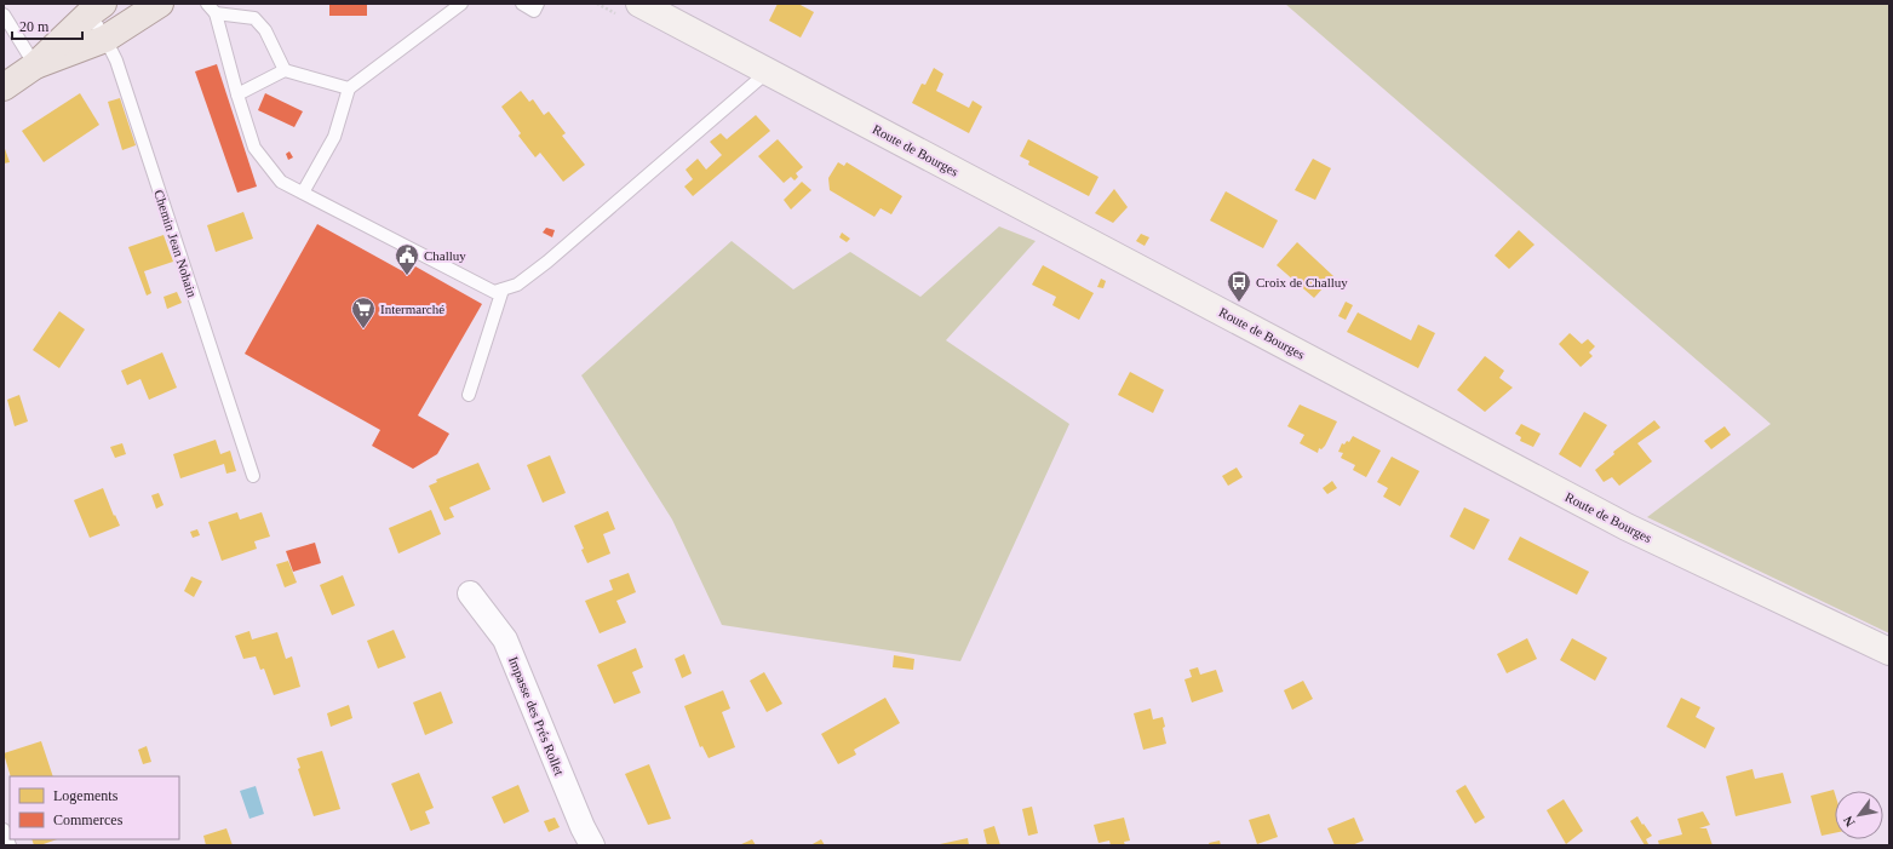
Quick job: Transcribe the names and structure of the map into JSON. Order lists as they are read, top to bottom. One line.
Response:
{"streets":{"street":["Route de Bourges","Impasse des Prés Rollet"],"lane":["Chemin Jean Nohain"]},"places":{"public building":["Challuy"],"bus stop":["Croix de Challuy"],"supermarket":["Intermarché"]},"legend":["Logements","Commerces"],"scale_bar":"20 m","north":"bottom left"}
